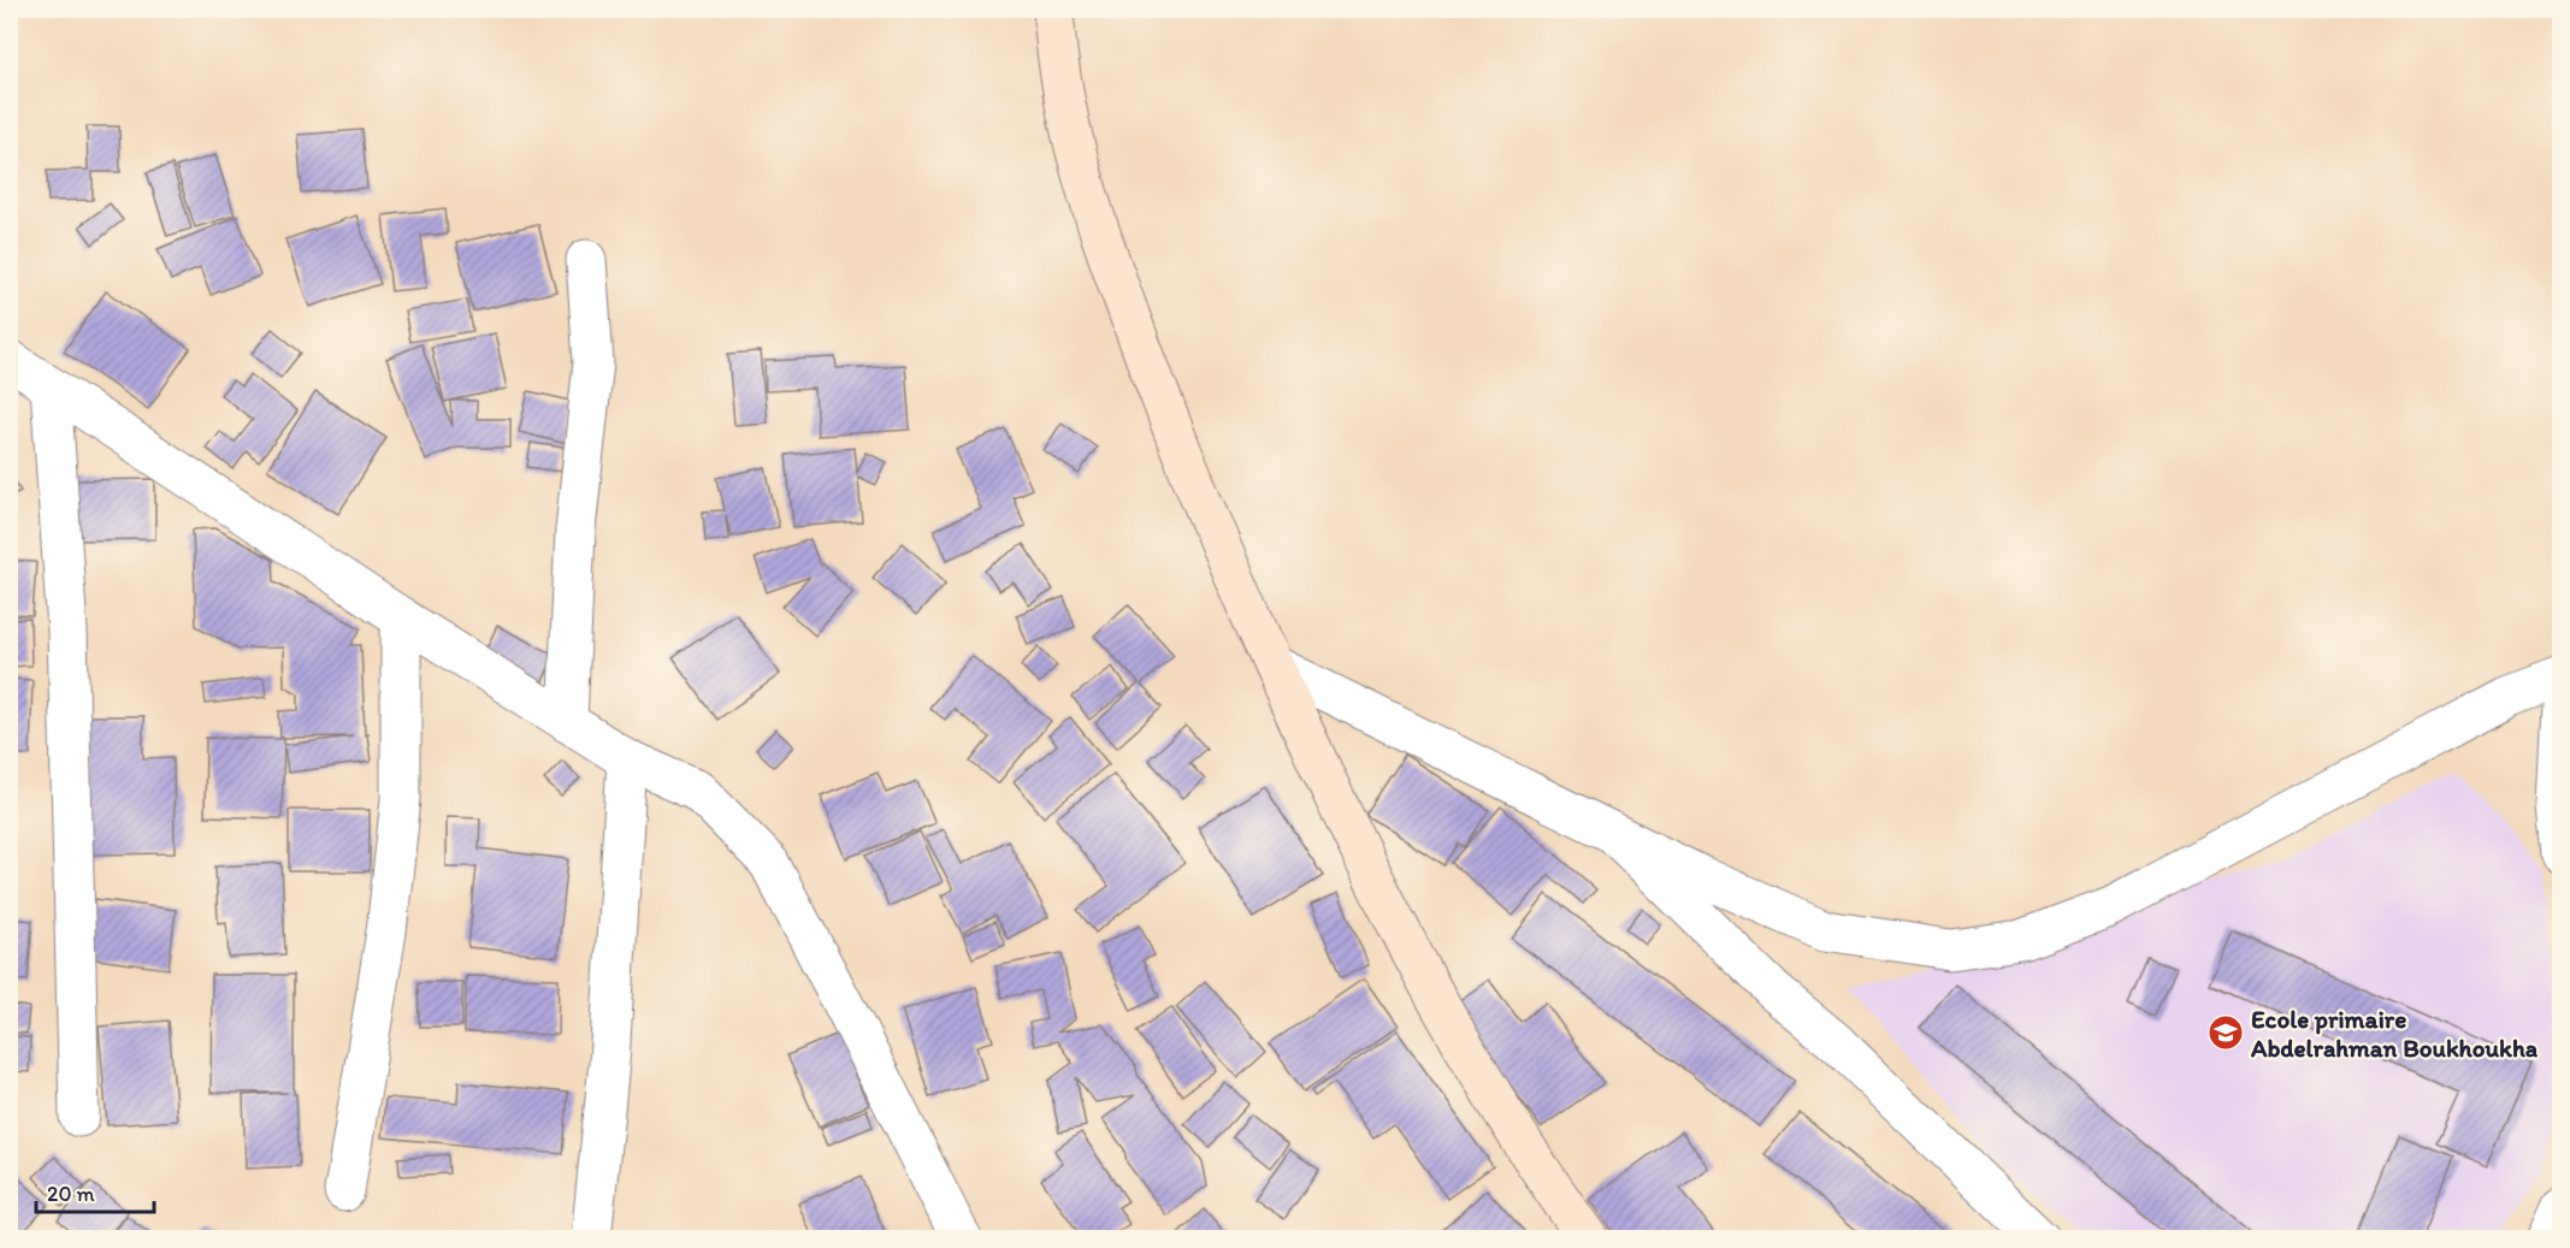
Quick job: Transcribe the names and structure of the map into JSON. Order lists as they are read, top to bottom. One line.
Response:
{"places":{"school or university":["Ecole primaire Abdelrahman Boukhoukha"]},"scale_bar":"20 m"}
